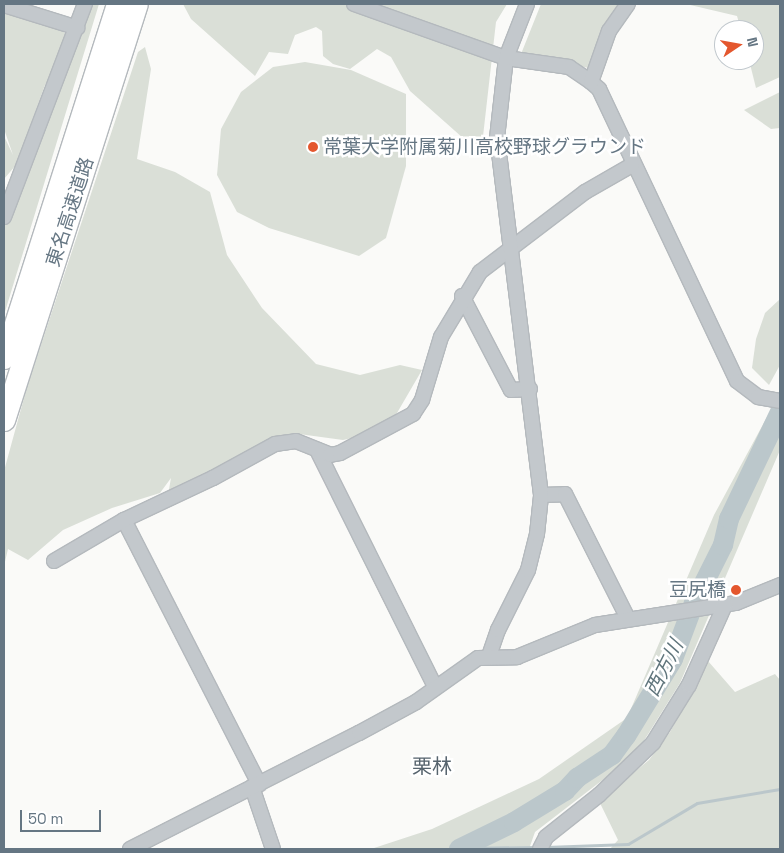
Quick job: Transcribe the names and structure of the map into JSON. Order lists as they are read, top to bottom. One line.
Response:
{"streets":{"highway":["東名高速道路"]},"districts":["栗林"],"water":["西方川"],"places":["常葉大学附属菊川高校野球グラウンド","豆尻橋"],"scale_bar":"50 m","north":"right"}
